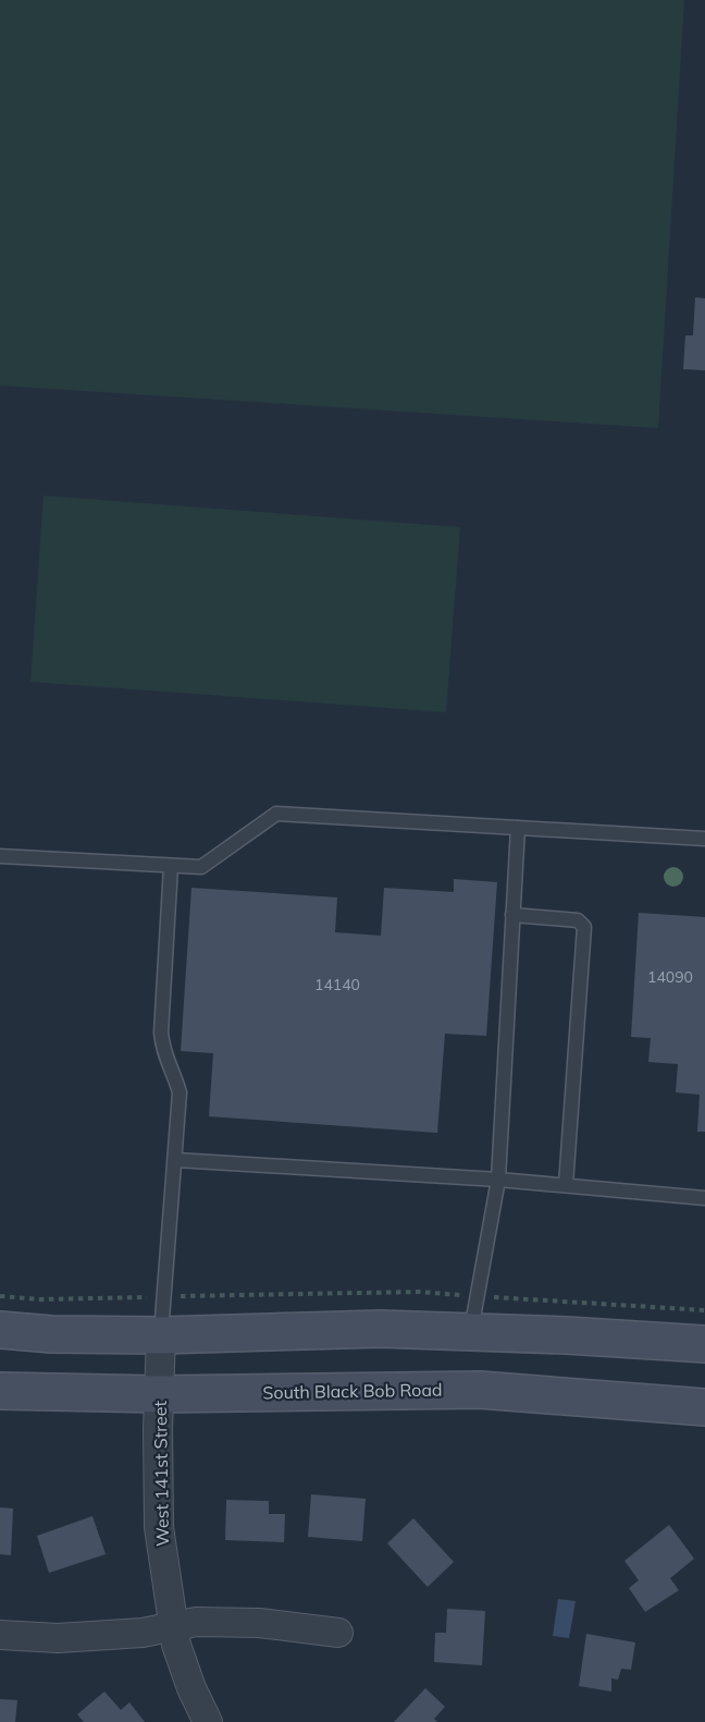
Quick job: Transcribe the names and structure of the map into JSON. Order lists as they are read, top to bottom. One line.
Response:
{"streets":{"main road":["South Black Bob Road"],"street":["West 141st Street"]},"crossings":[["South Black Bob Road","West 141st Street"]],"house_numbers":["14090","14140"]}
